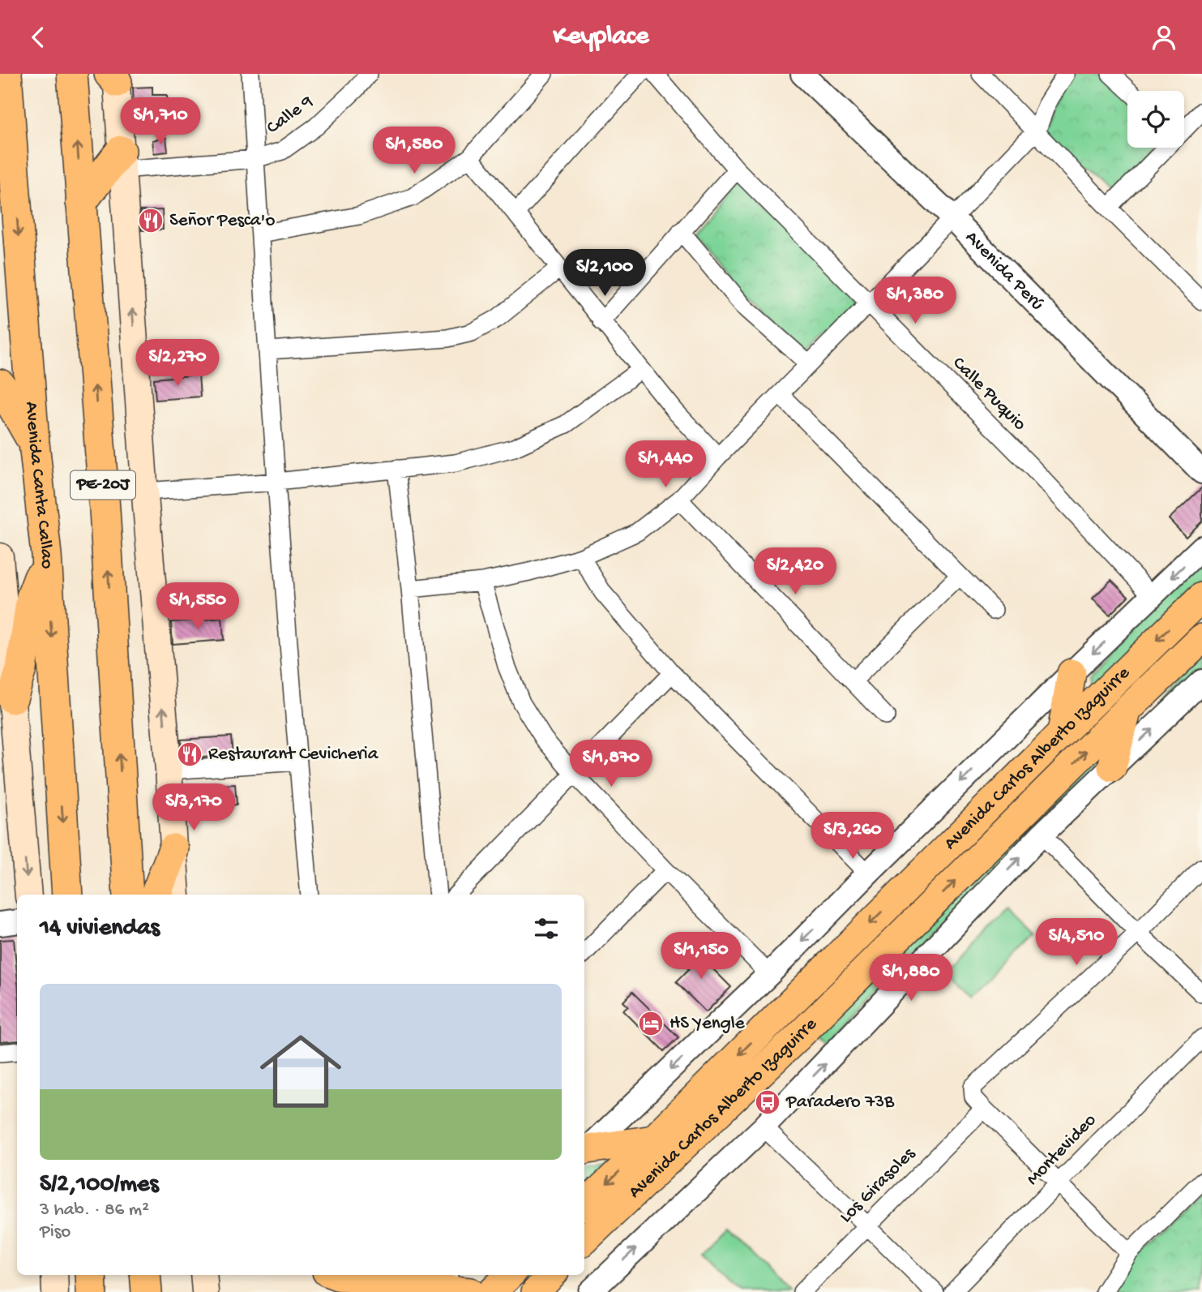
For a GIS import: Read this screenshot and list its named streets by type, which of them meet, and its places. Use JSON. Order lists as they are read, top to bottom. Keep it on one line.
{"streets":{"highway":["Avenida Canta Callao","PE-20J"],"main road":["Avenida Carlos Alberto Izaguirre"],"street":["Calle 9","Avenida Perú","Calle Puquio","Montevideo","Los Girasoles"]},"crossings":[["Calle Puquio","Avenida Carlos Alberto Izaguirre"]],"places":{"restaurant":["Señor Pesca'o","Restaurant Cevicheria"],"hotel":["HS Yengle"],"bus stop":["Paradero 73B"]},"page":{"header":"Keyplace","price":["S/1,710","S/1,580","S/2,100","S/1,380","S/2,270","S/1,440","S/2,420","S/1,550","S/1,870","S/3,170","S/3,260","S/4,510","S/1,150","S/1,880"],"heading":"14 viviendas","list":[{"name":"S/2,100/mes","note":"3 hab. · 86 m² · Piso"}]}}
